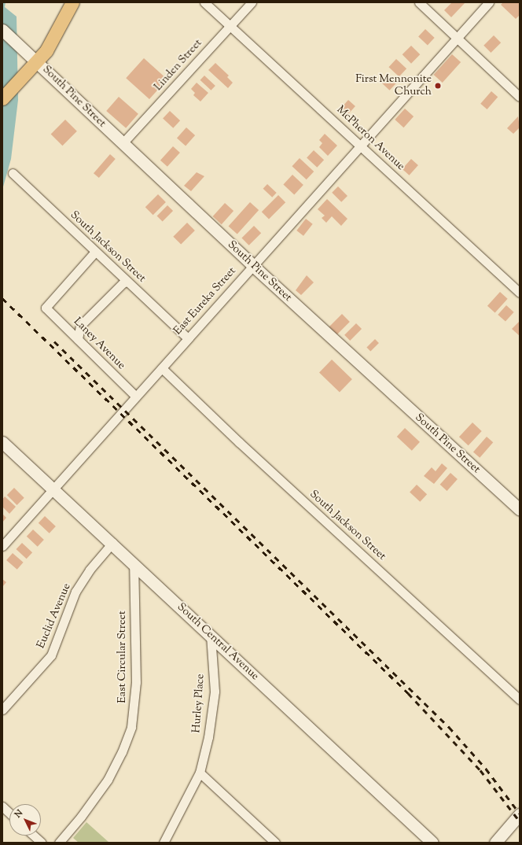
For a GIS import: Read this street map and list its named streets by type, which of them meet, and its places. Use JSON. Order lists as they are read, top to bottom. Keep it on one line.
{"streets":{"street":["Linden Street","South Pine Street","McPheron Avenue","South Jackson Street","East Eureka Street","Laney Avenue","Euclid Avenue","South Central Avenue","East Circular Street","Hurley Place"]},"crossings":[["Linden Street","South Pine Street"],["Linden Street","McPheron Avenue"],["South Pine Street","East Eureka Street"],["McPheron Avenue","East Eureka Street"],["South Jackson Street","East Eureka Street"],["South Jackson Street","Laney Avenue"],["East Eureka Street","Laney Avenue"],["East Eureka Street","South Central Avenue"],["Euclid Avenue","South Central Avenue"],["South Central Avenue","East Circular Street"],["South Central Avenue","Hurley Place"]],"places":["First Mennonite Church"],"north":"top left"}
